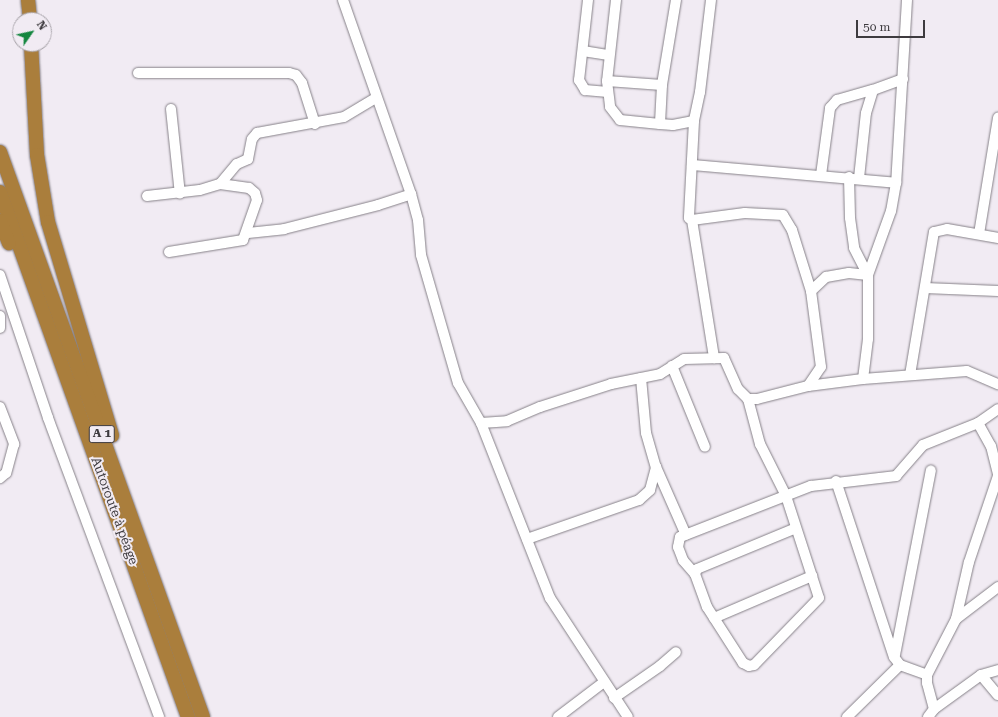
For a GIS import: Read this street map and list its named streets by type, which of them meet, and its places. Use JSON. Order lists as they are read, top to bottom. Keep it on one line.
{"streets":{"highway":["A 1","Autoroute à péage"]},"scale_bar":"50 m","north":"top right"}
